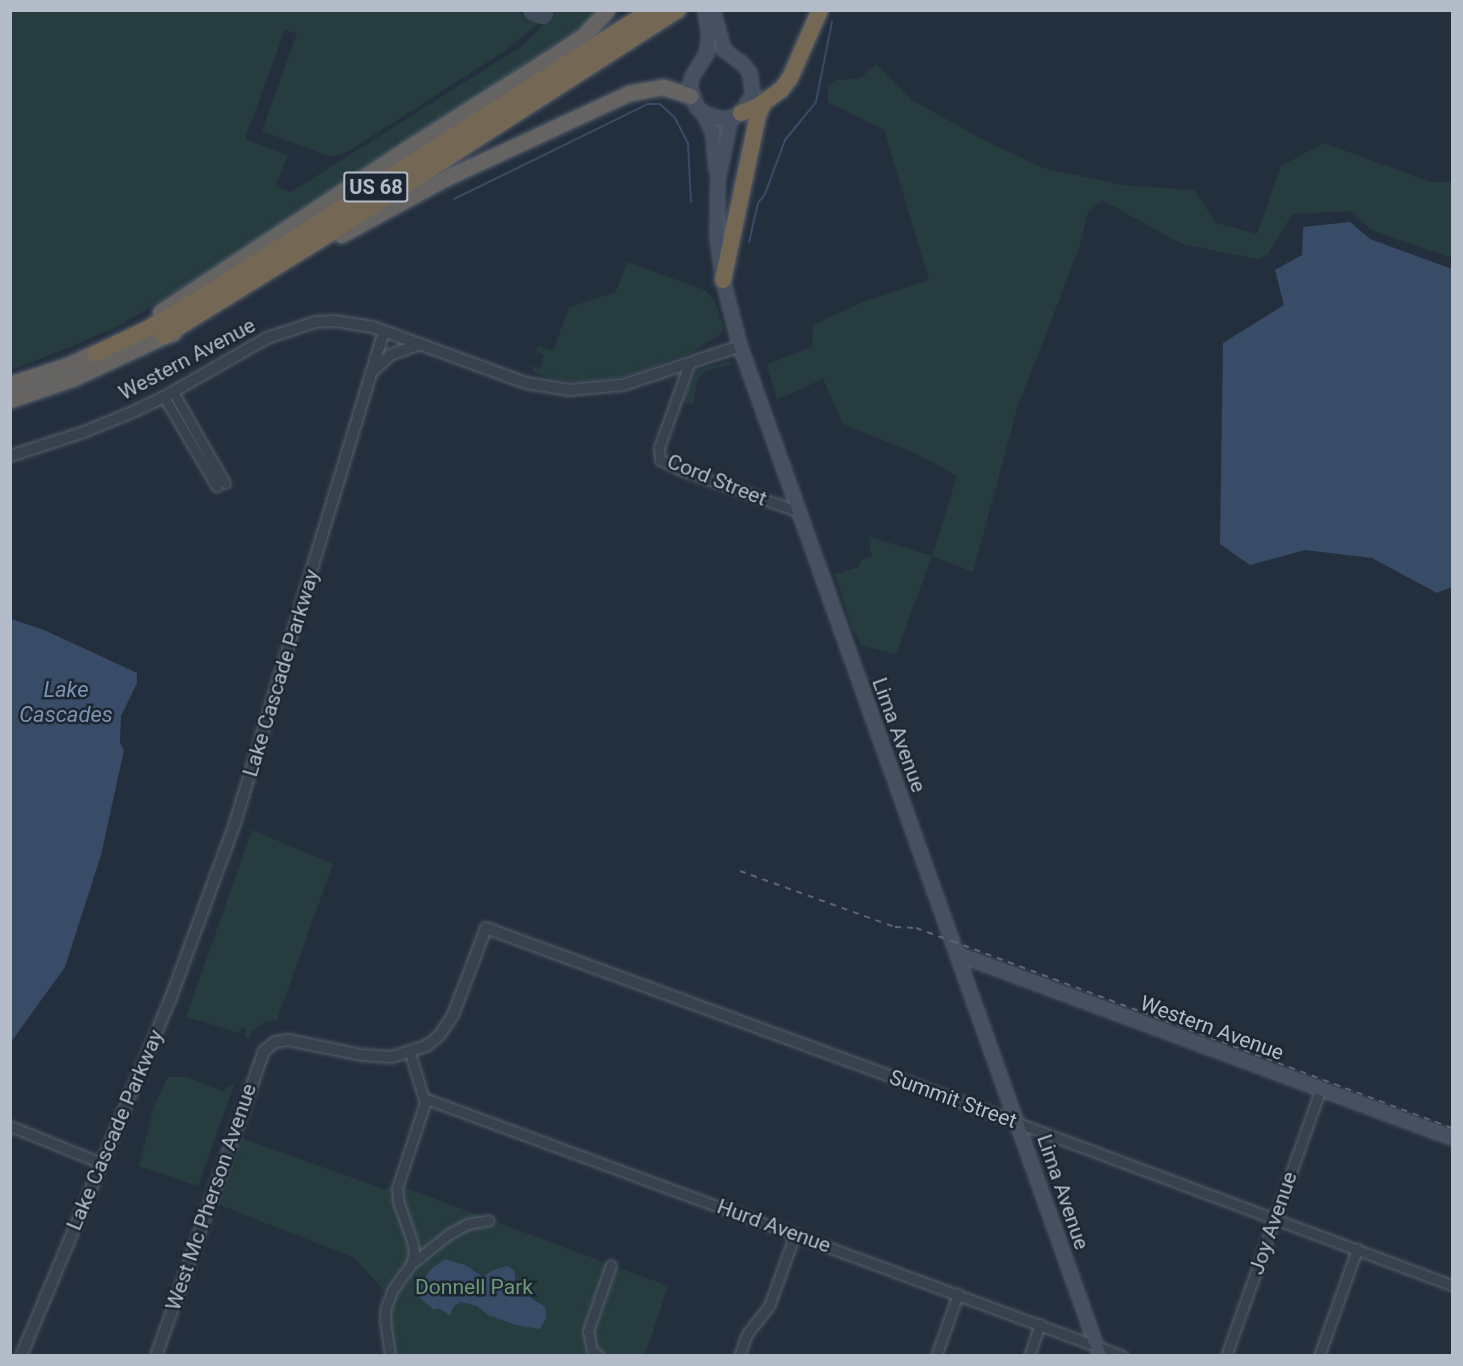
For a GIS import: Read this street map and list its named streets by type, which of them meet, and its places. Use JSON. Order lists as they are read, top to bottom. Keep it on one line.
{"streets":{"highway":["US 68"],"main road":["Western Avenue","Lima Avenue"],"street":["Cord Street","Lake Cascade Parkway","Summit Street","West Mc Pherson Avenue","Joy Avenue","Hurd Avenue"]},"crossings":[["Western Avenue","Lake Cascade Parkway"],["Western Avenue","Lima Avenue"],["Western Avenue","Joy Avenue"],["Cord Street","Lima Avenue"],["Lima Avenue","Summit Street"],["Lima Avenue","Hurd Avenue"],["Summit Street","West Mc Pherson Avenue"],["Summit Street","Joy Avenue"]],"water":["Lake Cascades"],"parks":["Donnell Park"]}
